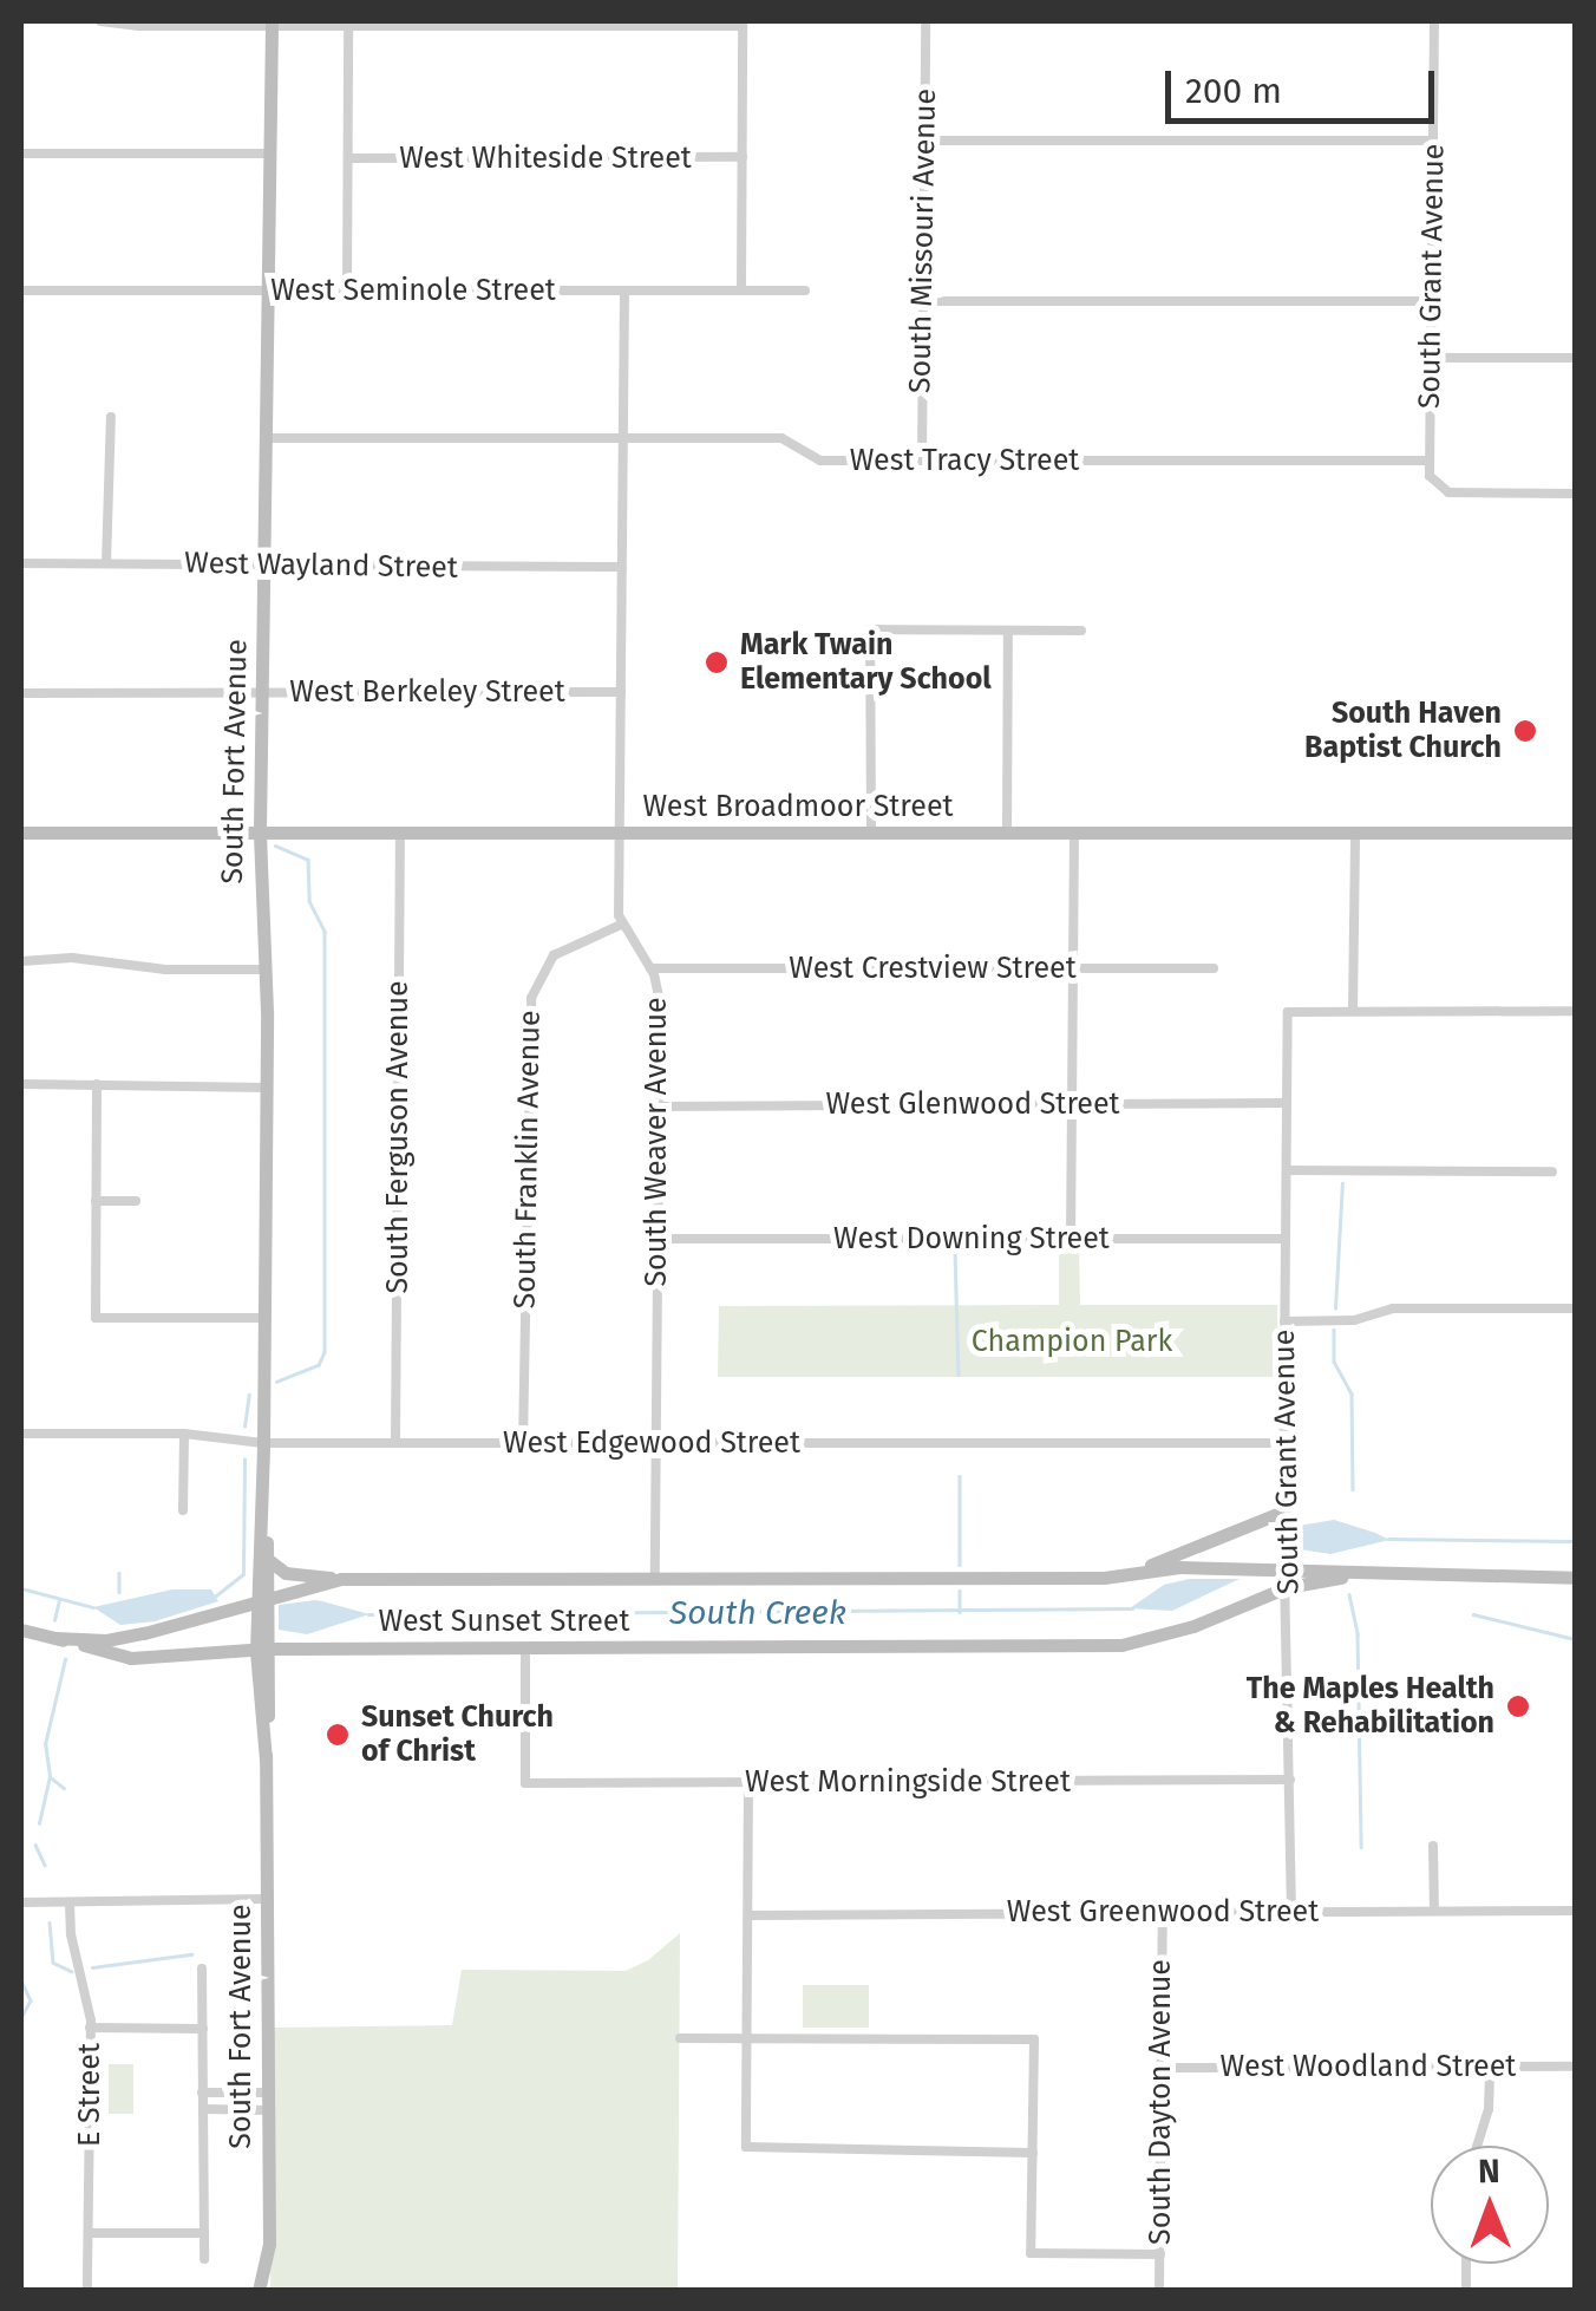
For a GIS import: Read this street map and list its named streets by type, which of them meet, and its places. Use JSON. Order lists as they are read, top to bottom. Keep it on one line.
{"streets":{"street":["West Whiteside Street","South Missouri Avenue","South Grant Avenue","West Seminole Street","West Tracy Street","West Wayland Street","West Berkeley Street","South Fort Avenue","West Broadmoor Street","West Crestview Street","West Glenwood Street","South Ferguson Avenue","South Weaver Avenue","South Franklin Avenue","West Downing Street","West Edgewood Street","West Sunset Street","West Morningside Street","West Greenwood Street","West Woodland Street","E Street","South Dayton Avenue"]},"crossings":[["South Missouri Avenue","West Tracy Street"],["South Grant Avenue","West Tracy Street"],["South Grant Avenue","West Glenwood Street"],["South Grant Avenue","West Downing Street"],["South Grant Avenue","West Edgewood Street"],["South Grant Avenue","West Sunset Street"],["South Grant Avenue","West Morningside Street"],["South Grant Avenue","West Greenwood Street"],["West Seminole Street","South Fort Avenue"],["West Tracy Street","South Fort Avenue"],["West Wayland Street","South Fort Avenue"],["West Berkeley Street","South Fort Avenue"],["South Fort Avenue","West Broadmoor Street"],["South Fort Avenue","West Edgewood Street"],["South Fort Avenue","West Sunset Street"],["West Broadmoor Street","South Ferguson Avenue"],["West Crestview Street","South Weaver Avenue"],["West Glenwood Street","South Weaver Avenue"],["South Ferguson Avenue","West Edgewood Street"],["South Weaver Avenue","South Franklin Avenue"],["South Weaver Avenue","West Downing Street"],["South Weaver Avenue","West Edgewood Street"],["South Weaver Avenue","West Sunset Street"],["South Franklin Avenue","West Edgewood Street"],["West Sunset Street","West Morningside Street"],["West Greenwood Street","South Dayton Avenue"],["West Woodland Street","South Dayton Avenue"]],"water":["South Creek"],"parks":["Champion Park"],"places":["Mark Twain Elementary School","South Haven Baptist Church","The Maples Health & Rehabilitation","Sunset Church of Christ"],"scale_bar":"200 m","north":"top"}
